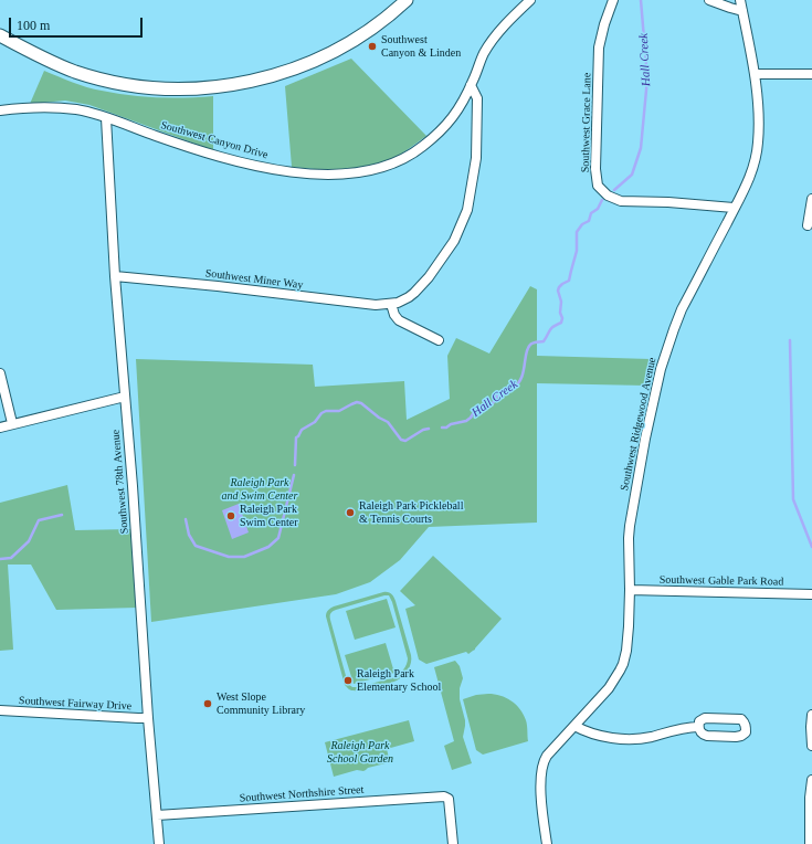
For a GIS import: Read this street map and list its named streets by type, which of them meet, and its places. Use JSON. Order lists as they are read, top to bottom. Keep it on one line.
{"streets":{"street":["Southwest Grace Lane","Southwest Canyon Drive","Southwest Miner Way","Southwest Ridgewood Avenue","Southwest 78th Avenue","Southwest Gable Park Road","Southwest Fairway Drive","Southwest Northshire Street"]},"crossings":[["Southwest Grace Lane","Southwest Ridgewood Avenue"],["Southwest Canyon Drive","Southwest Miner Way"],["Southwest Canyon Drive","Southwest 78th Avenue"],["Southwest Miner Way","Southwest 78th Avenue"],["Southwest Ridgewood Avenue","Southwest Gable Park Road"],["Southwest 78th Avenue","Southwest Fairway Drive"],["Southwest 78th Avenue","Southwest Northshire Street"]],"water":["Hall Creek"],"parks":["Raleigh Park and Swim Center","Raleigh Park School Garden"],"places":["Southwest Canyon & Linden","Raleigh Park Pickleball & Tennis Courts","Raleigh Park Swim Center","Raleigh Park Elementary School","West Slope Community Library"],"scale_bar":"100 m"}
